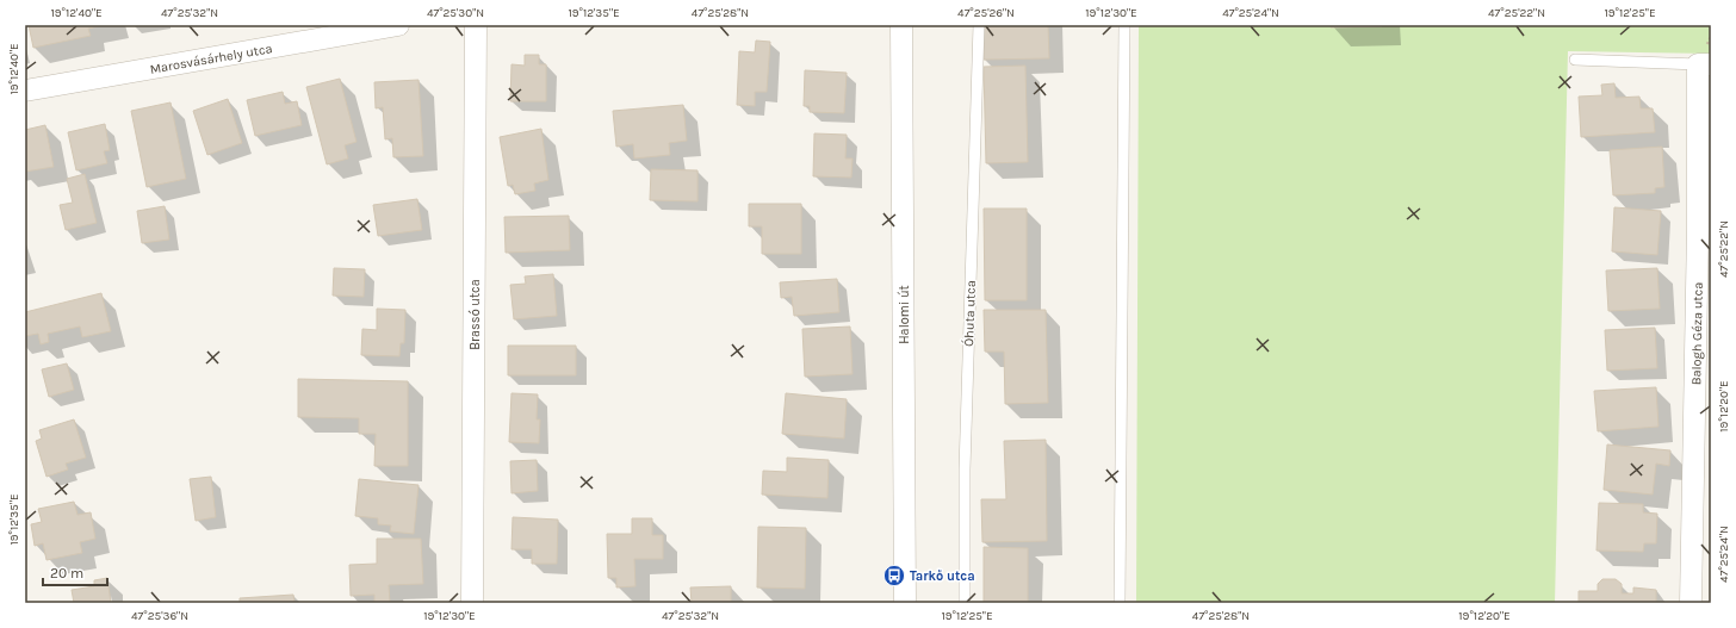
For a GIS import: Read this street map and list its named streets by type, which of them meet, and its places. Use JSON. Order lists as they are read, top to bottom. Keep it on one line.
{"streets":{"street":["Marosvásárhely utca","Brassó utca","Halomi út","Balogh Géza utca"],"lane":["Óhuta utca"]},"places":{"bus stop":["Tarkő utca"]},"scale_bar":"20 m","coordinates":["19°12'40\"E","47°25'32\"N","47°25'30\"N","19°12'35\"E","47°25'28\"N","47°25'26\"N","19°12'30\"E","47°25'24\"N","47°25'22\"N","19°12'25\"E","19°12'20\"E","47°25'36\"N"]}
